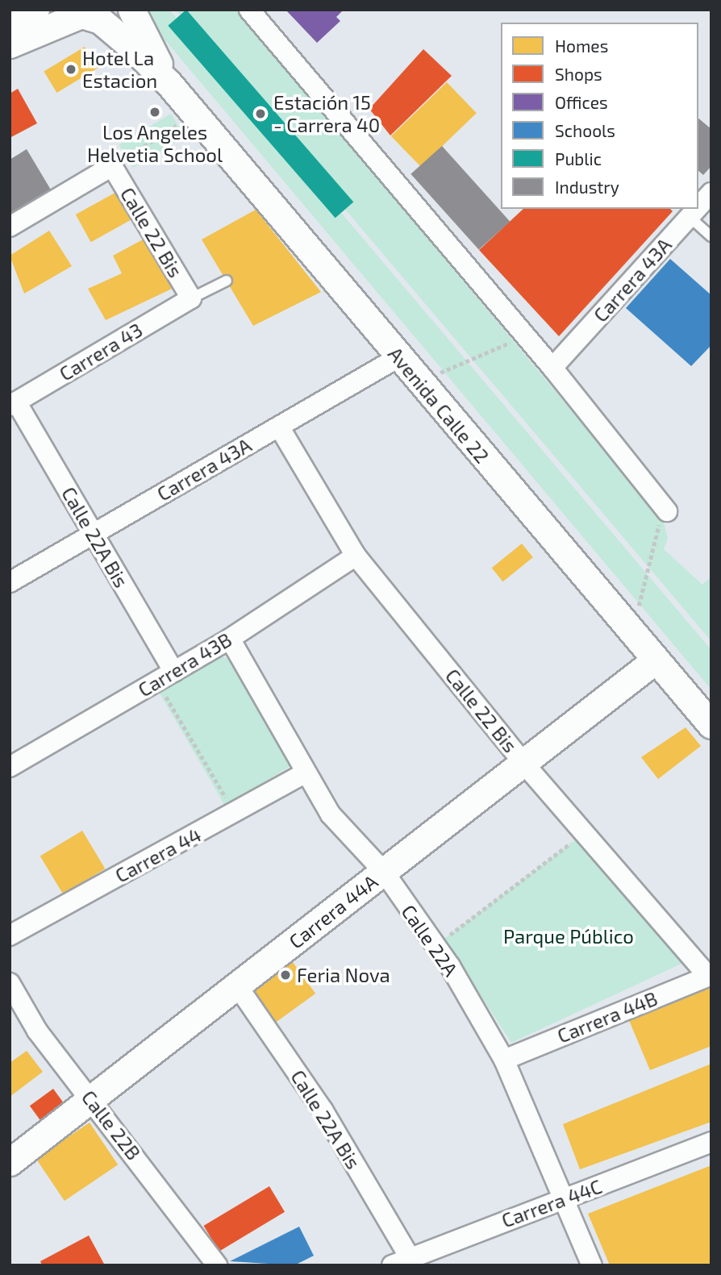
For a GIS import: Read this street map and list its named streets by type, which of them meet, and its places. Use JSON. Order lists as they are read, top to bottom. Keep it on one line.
{"streets":{"street":["Calle 22 Bis","Carrera 43A","Carrera 43","Avenida Calle 22","Calle 22A Bis","Carrera 43B","Carrera 44","Carrera 44A","Calle 22A","Carrera 44B","Calle 22B","Carrera 44C"]},"crossings":[["Calle 22 Bis","Carrera 43A"],["Calle 22 Bis","Carrera 43"],["Calle 22 Bis","Carrera 43B"],["Calle 22 Bis","Carrera 44A"],["Calle 22 Bis","Carrera 44B"],["Carrera 43A","Avenida Calle 22"],["Carrera 43A","Calle 22A Bis"],["Carrera 43","Calle 22A Bis"],["Avenida Calle 22","Carrera 44A"],["Calle 22A Bis","Carrera 43B"],["Calle 22A Bis","Carrera 44A"],["Calle 22A Bis","Carrera 44C"],["Carrera 43B","Calle 22A"],["Carrera 44","Calle 22A"],["Carrera 44A","Calle 22A"],["Carrera 44A","Calle 22B"],["Calle 22A","Carrera 44B"],["Calle 22A","Carrera 44C"]],"parks":["Parque Público"],"places":["Hotel La Estacion","Los Angeles Helvetia School","Estación 15 - Carrera 40","Feria Nova"],"legend":["Homes","Shops","Offices","Schools","Public","Industry"]}
